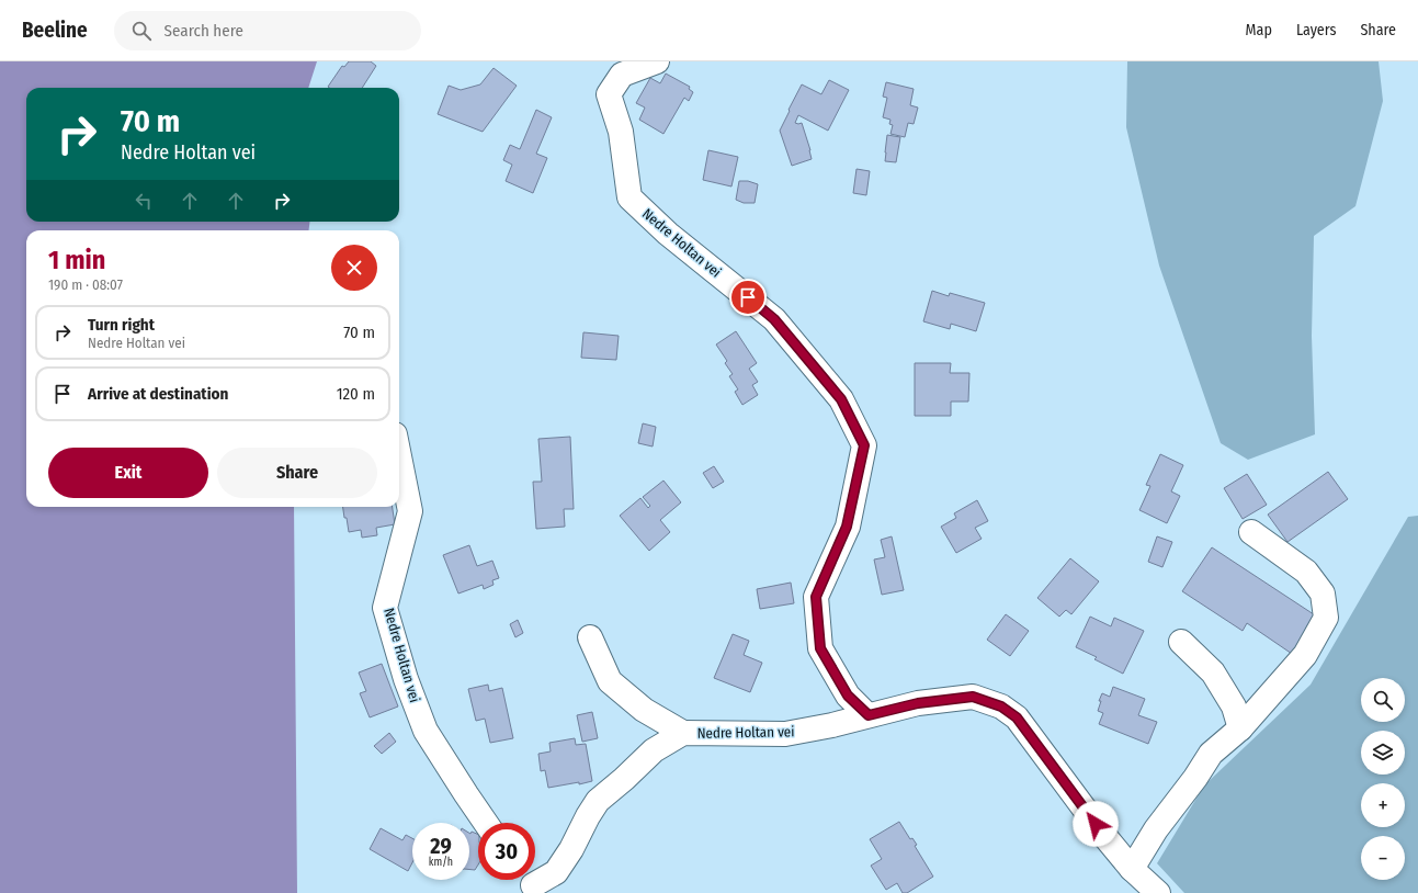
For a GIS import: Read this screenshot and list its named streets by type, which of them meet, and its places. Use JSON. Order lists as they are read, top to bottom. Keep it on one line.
{"streets":{"street":["Nedre Holtan vei"]},"page":{"header":"Beeline","search":"Search here","nav":["Map","Layers","Share"],"turn":["70 m","Nedre Holtan vei"],"heading":["1 min","190 m · 08:07"],"list":[{"name":"Turn right","note":"Nedre Holtan vei","value":"70 m"},{"name":"Arrive at destination","value":"120 m"}],"buttons":["Exit","Share"],"map_buttons":["+","−"],"speed":"29 km/h","limit":"30"}}
